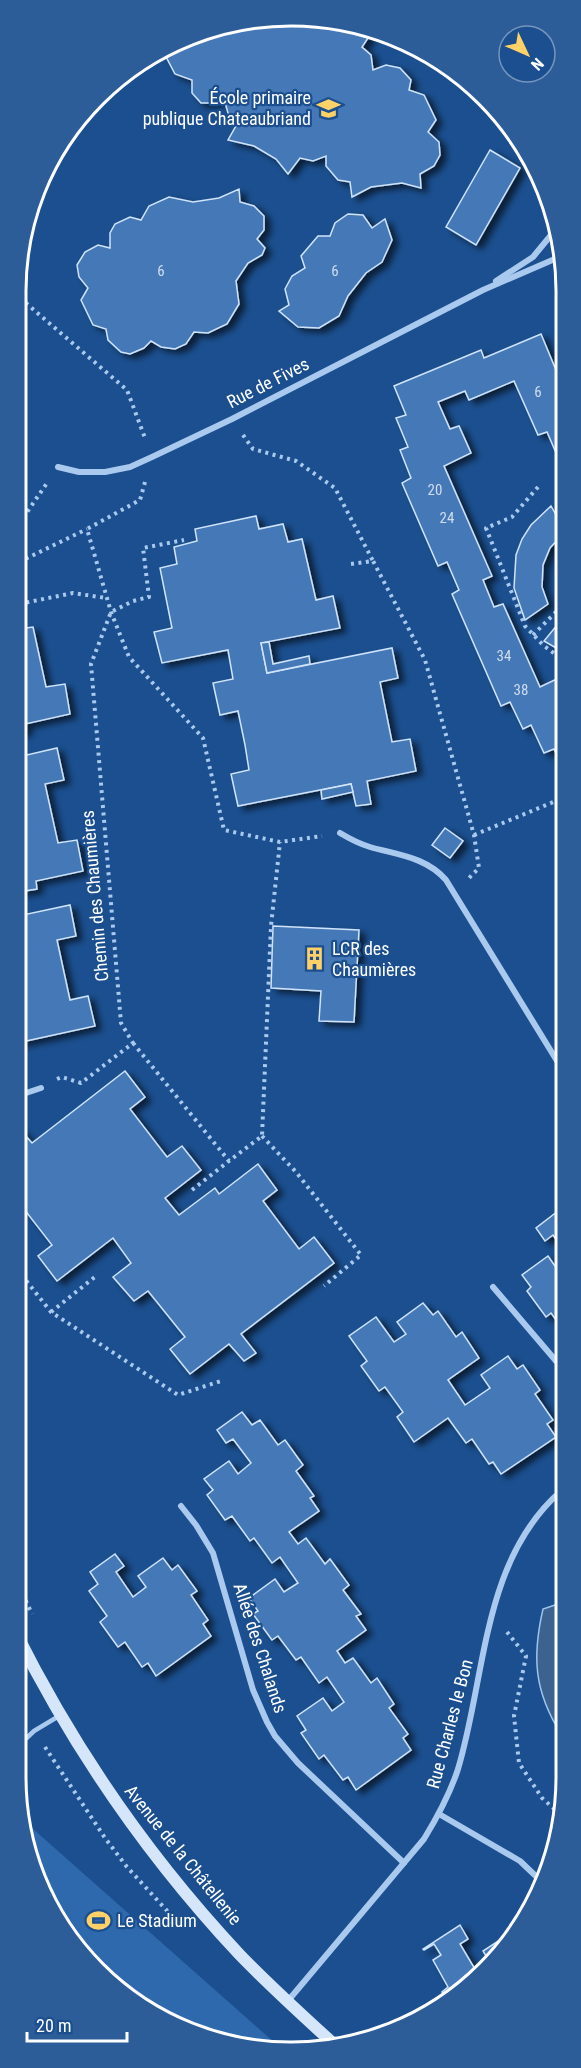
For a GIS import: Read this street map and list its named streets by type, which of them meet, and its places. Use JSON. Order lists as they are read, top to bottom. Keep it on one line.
{"streets":{"street":["Rue de Fives","Allée des Chalands","Rue Charles le Bon","Avenue de la Châtellenie"],"path":["Chemin des Chaumières"]},"crossings":[["Allée des Chalands","Rue Charles le Bon"],["Rue Charles le Bon","Avenue de la Châtellenie"]],"places":{"school or university":["École primaire publique Chateaubriand"],"building":["LCR des Chaumières"],"sports":["Le Stadium"]},"house_numbers":["6","6","6","20","24","34","38"],"scale_bar":"20 m","north":"bottom right"}
